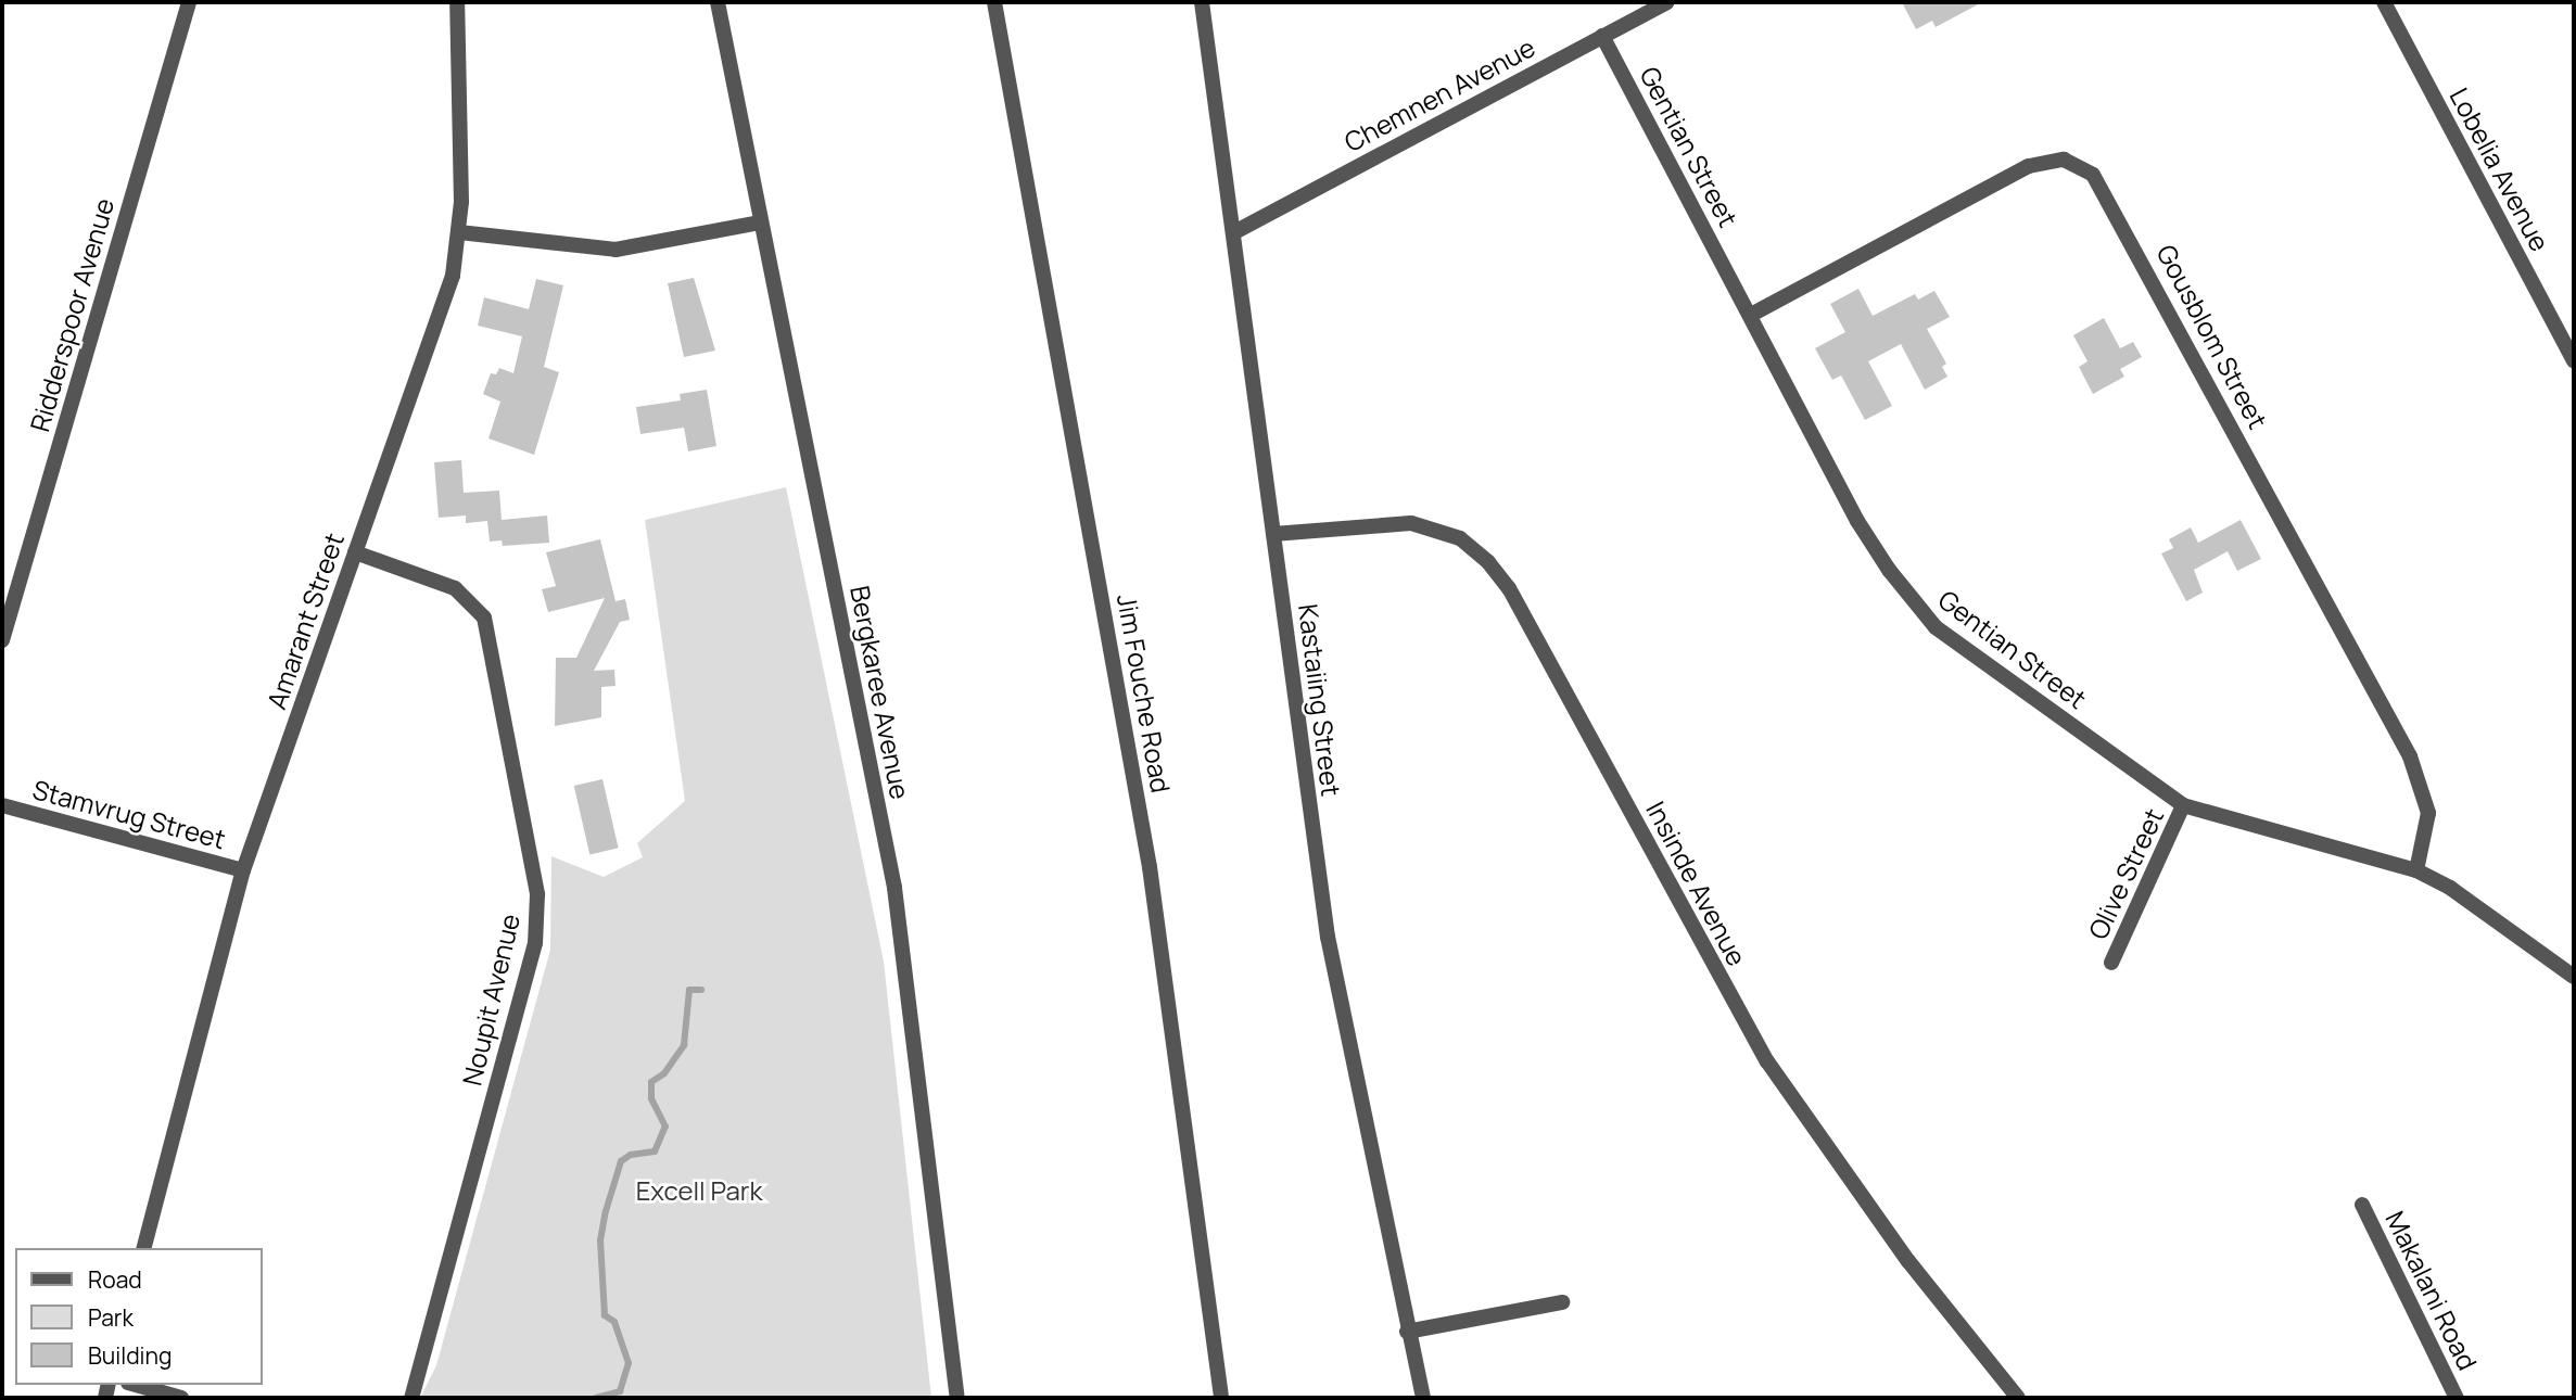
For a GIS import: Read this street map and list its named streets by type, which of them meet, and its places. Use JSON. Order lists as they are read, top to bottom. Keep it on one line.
{"streets":{"street":["Chemnen Avenue","Gentian Street","Lobelia Avenue","Ridderspoor Avenue","Gousblom Street","Amarant Street","Bergkaree Avenue","Jim Fouche Road","Kastaiing Street","Stamvrug Street","Olive Street","Insinde Avenue","Noupit Avenue","Makalani Road"]},"crossings":[["Chemnen Avenue","Gentian Street"],["Chemnen Avenue","Kastaiing Street"],["Gentian Street","Gousblom Street"],["Gentian Street","Olive Street"],["Amarant Street","Stamvrug Street"],["Amarant Street","Noupit Avenue"],["Kastaiing Street","Insinde Avenue"]],"parks":["Excell Park"],"legend":["Road","Park","Building"]}
